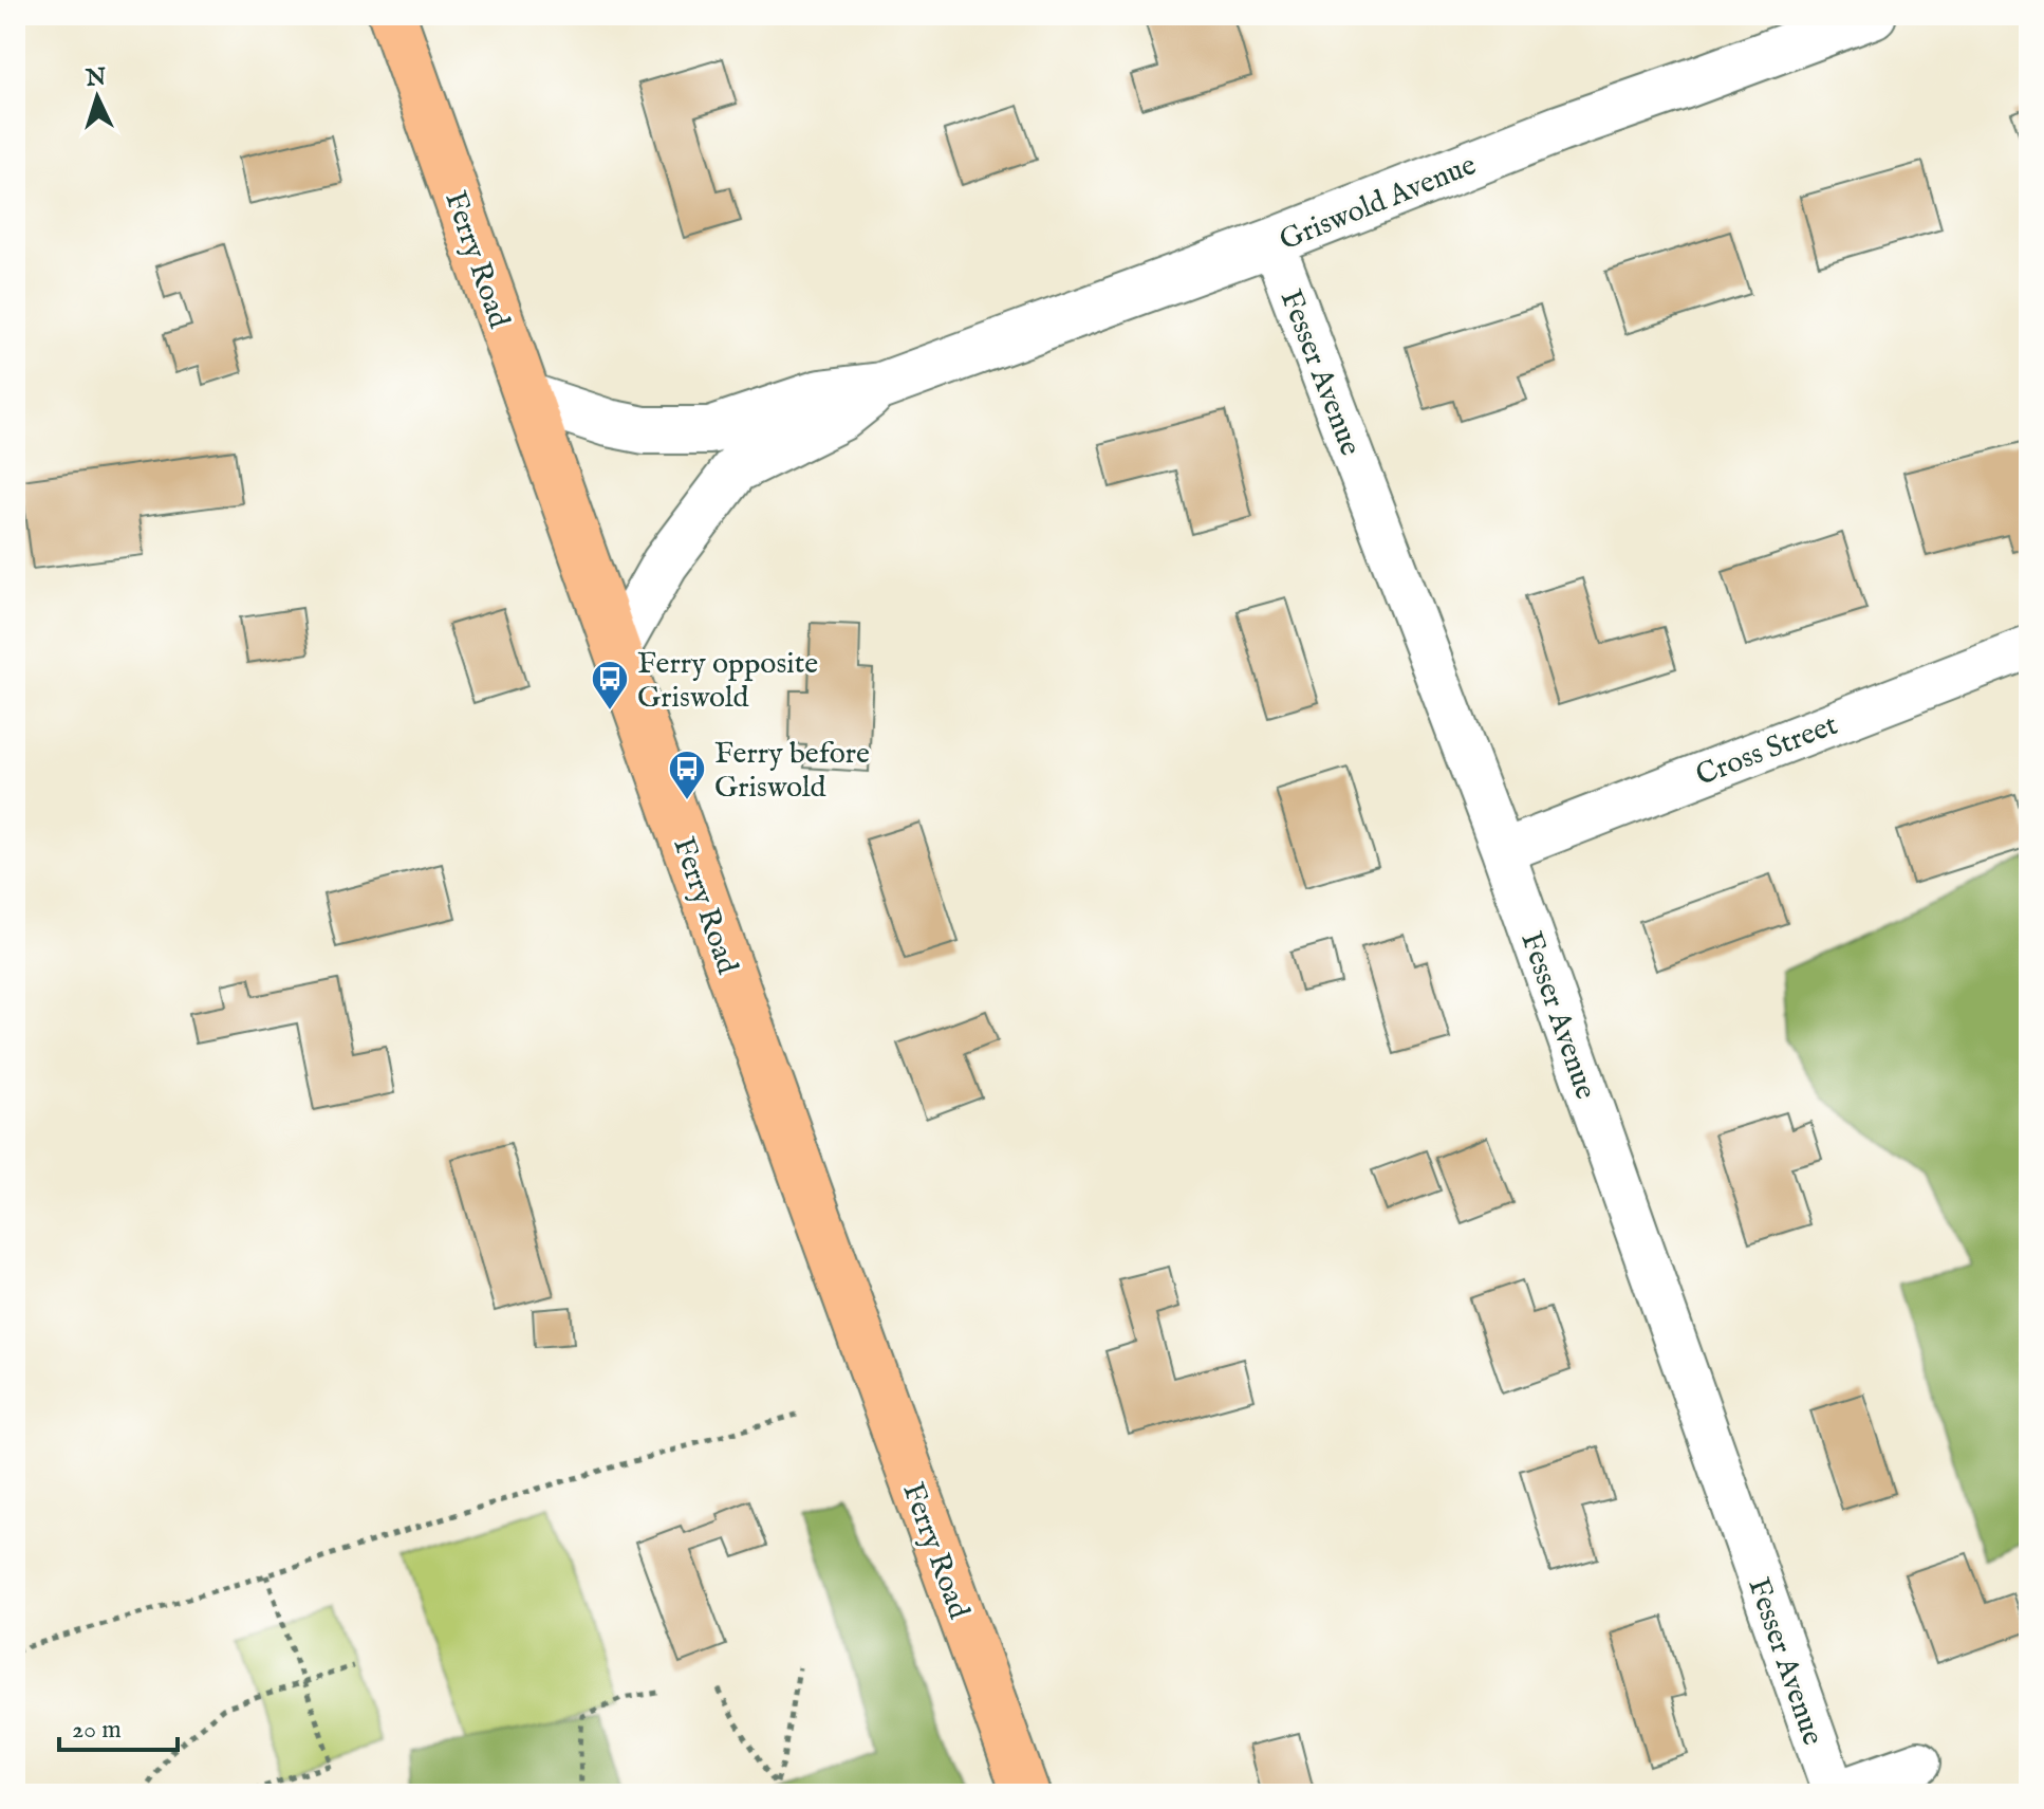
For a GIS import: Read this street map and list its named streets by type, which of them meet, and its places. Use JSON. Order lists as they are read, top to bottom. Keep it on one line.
{"streets":{"main road":["Ferry Road"],"street":["Griswold Avenue","Fesser Avenue","Cross Street"]},"crossings":[["Griswold Avenue","Fesser Avenue"],["Fesser Avenue","Cross Street"]],"places":{"bus stop":["Ferry opposite Griswold","Ferry before Griswold"]},"scale_bar":"20 m","north":"top"}
